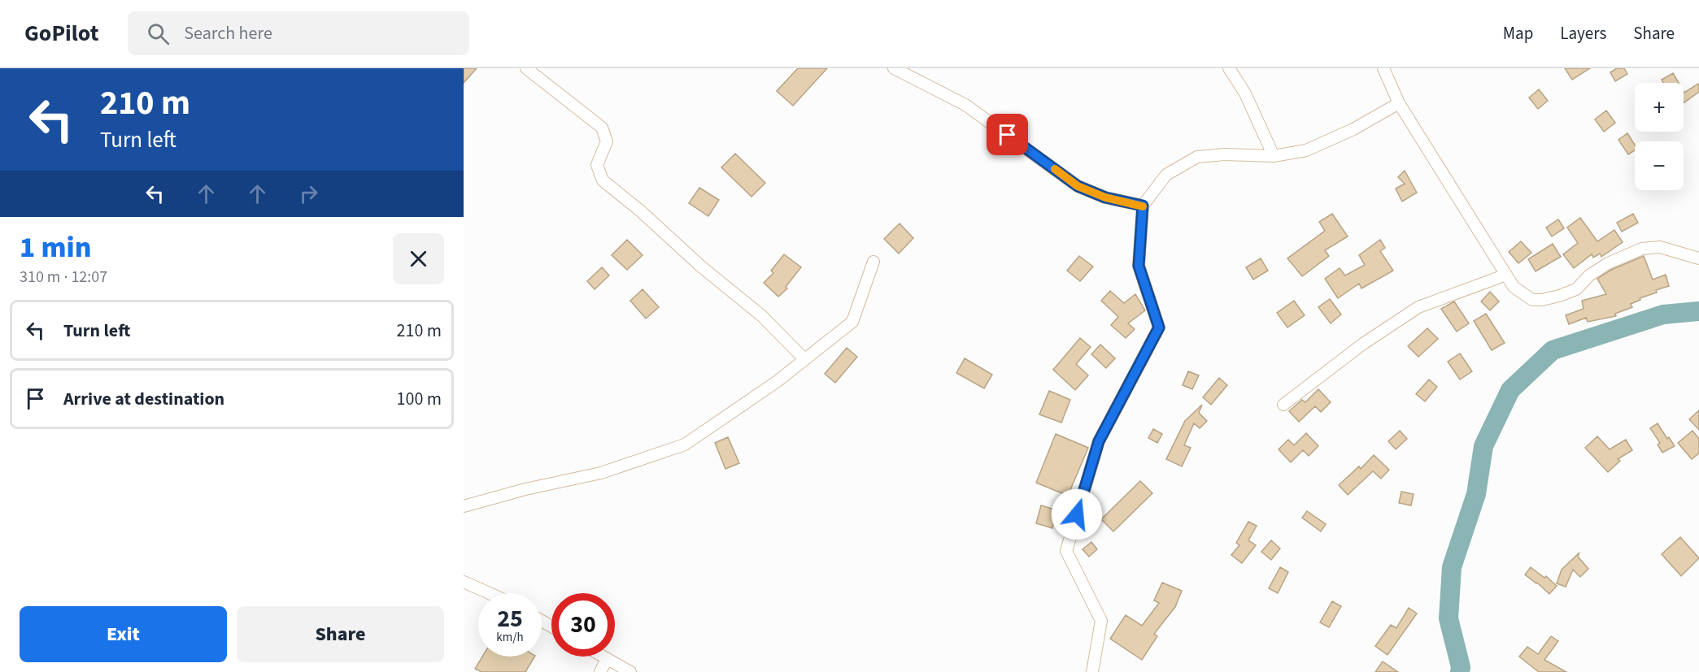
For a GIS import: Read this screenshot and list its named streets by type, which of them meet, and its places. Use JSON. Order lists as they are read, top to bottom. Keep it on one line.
{"page":{"header":"GoPilot","search":"Search here","nav":["Map","Layers","Share"],"turn":["210 m","Turn left"],"map_buttons":["+","−"],"heading":["1 min","310 m · 12:07"],"list":[{"name":"Turn left","value":"210 m"},{"name":"Arrive at destination","value":"100 m"}],"speed":"25 km/h","limit":"30","buttons":["Exit","Share"]}}
